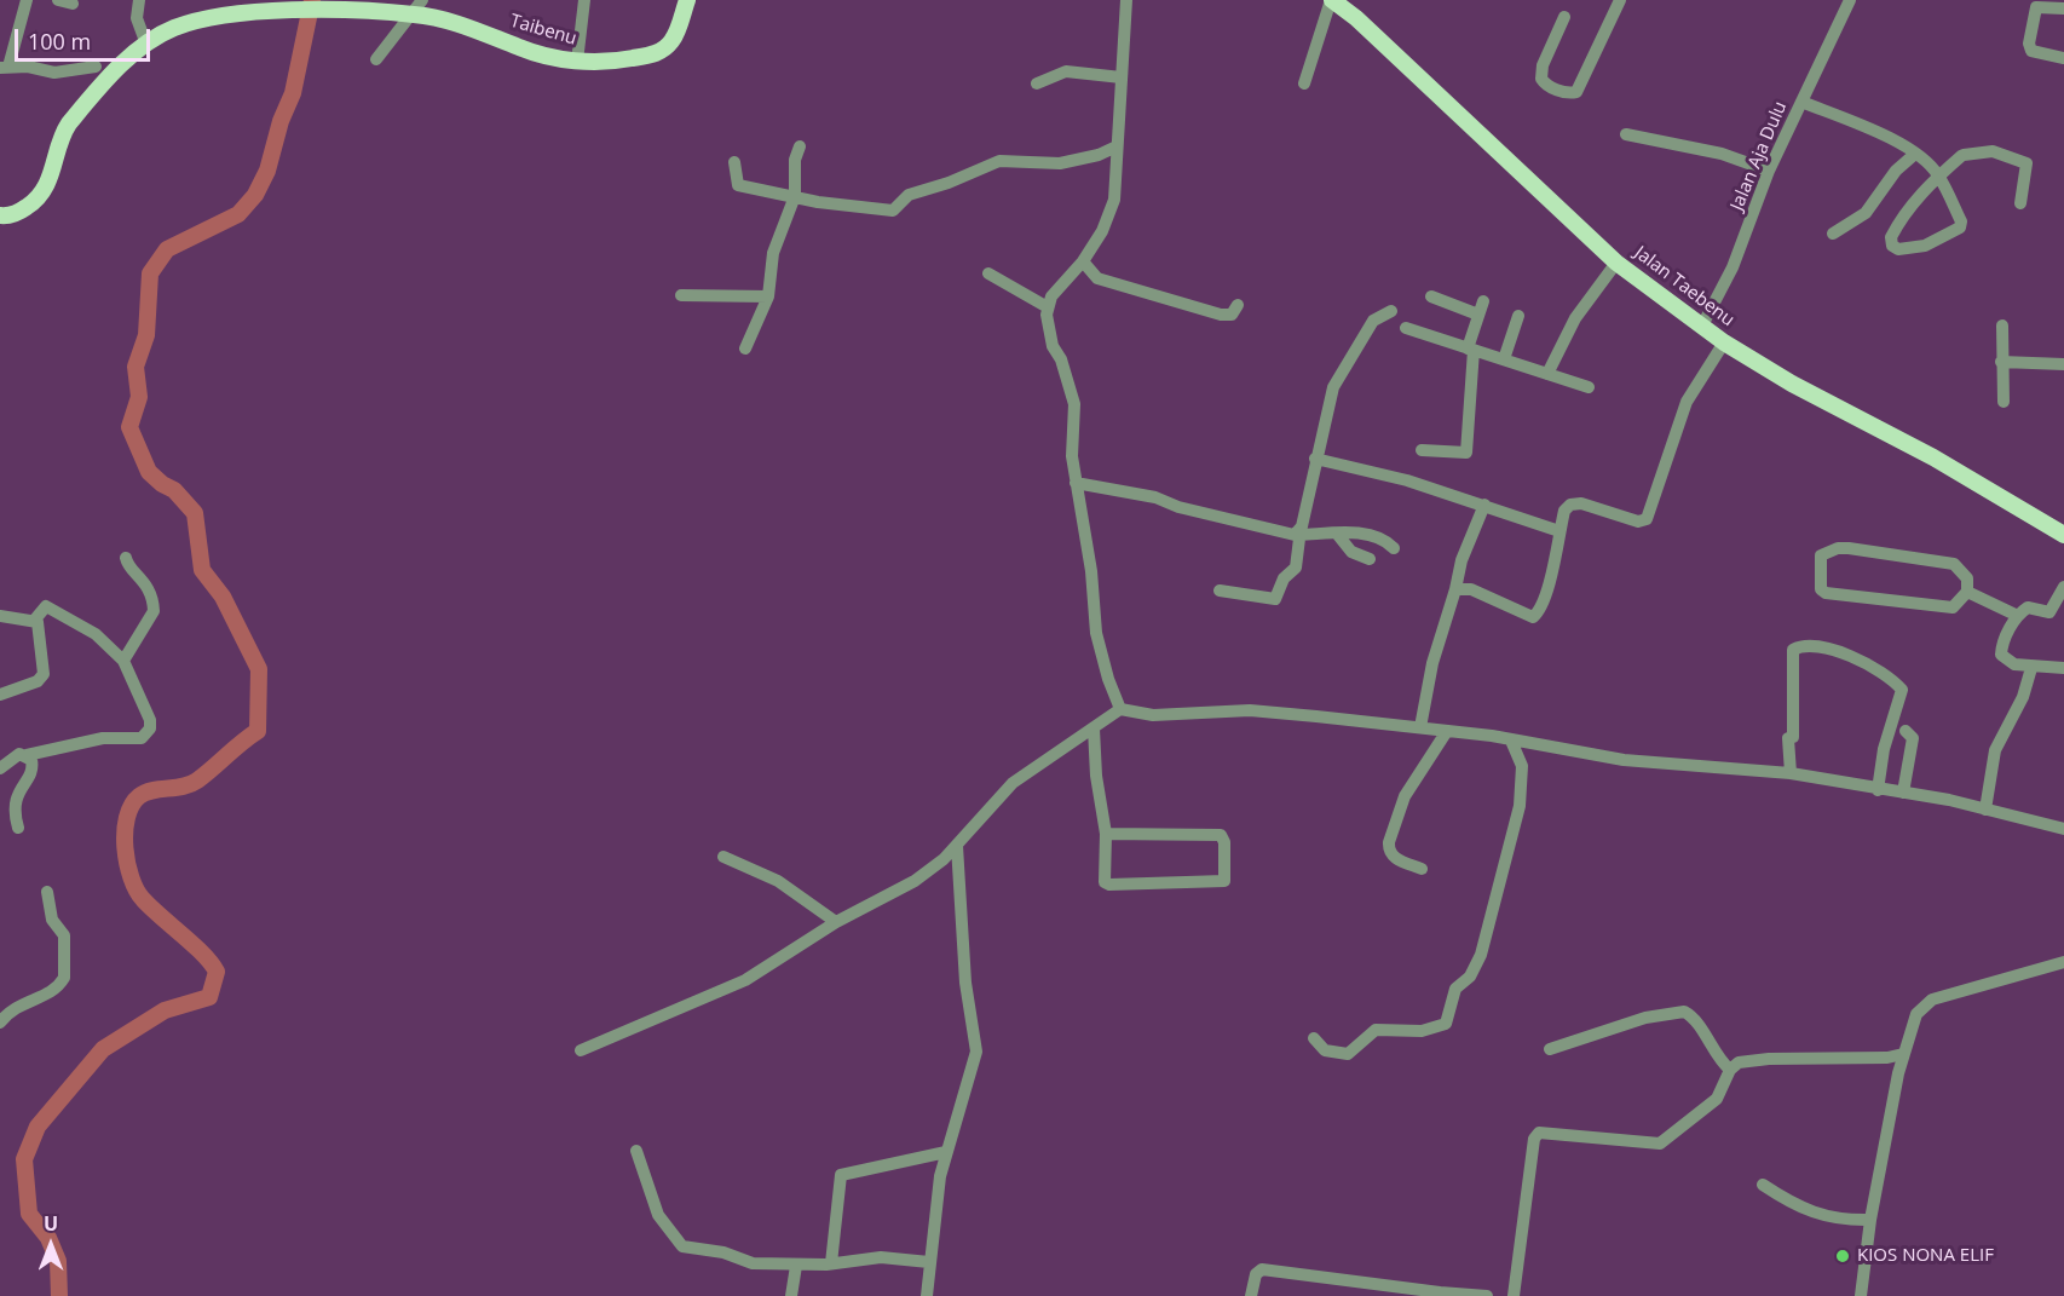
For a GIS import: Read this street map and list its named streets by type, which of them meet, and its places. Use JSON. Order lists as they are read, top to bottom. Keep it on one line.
{"streets":{"main road":["Taibenu","Jalan Taebenu"],"street":["Jalan Aja Dulu"]},"crossings":[["Jalan Aja Dulu","Jalan Taebenu"]],"places":["KIOS NONA ELIF"],"scale_bar":"100 m","north":"top"}
